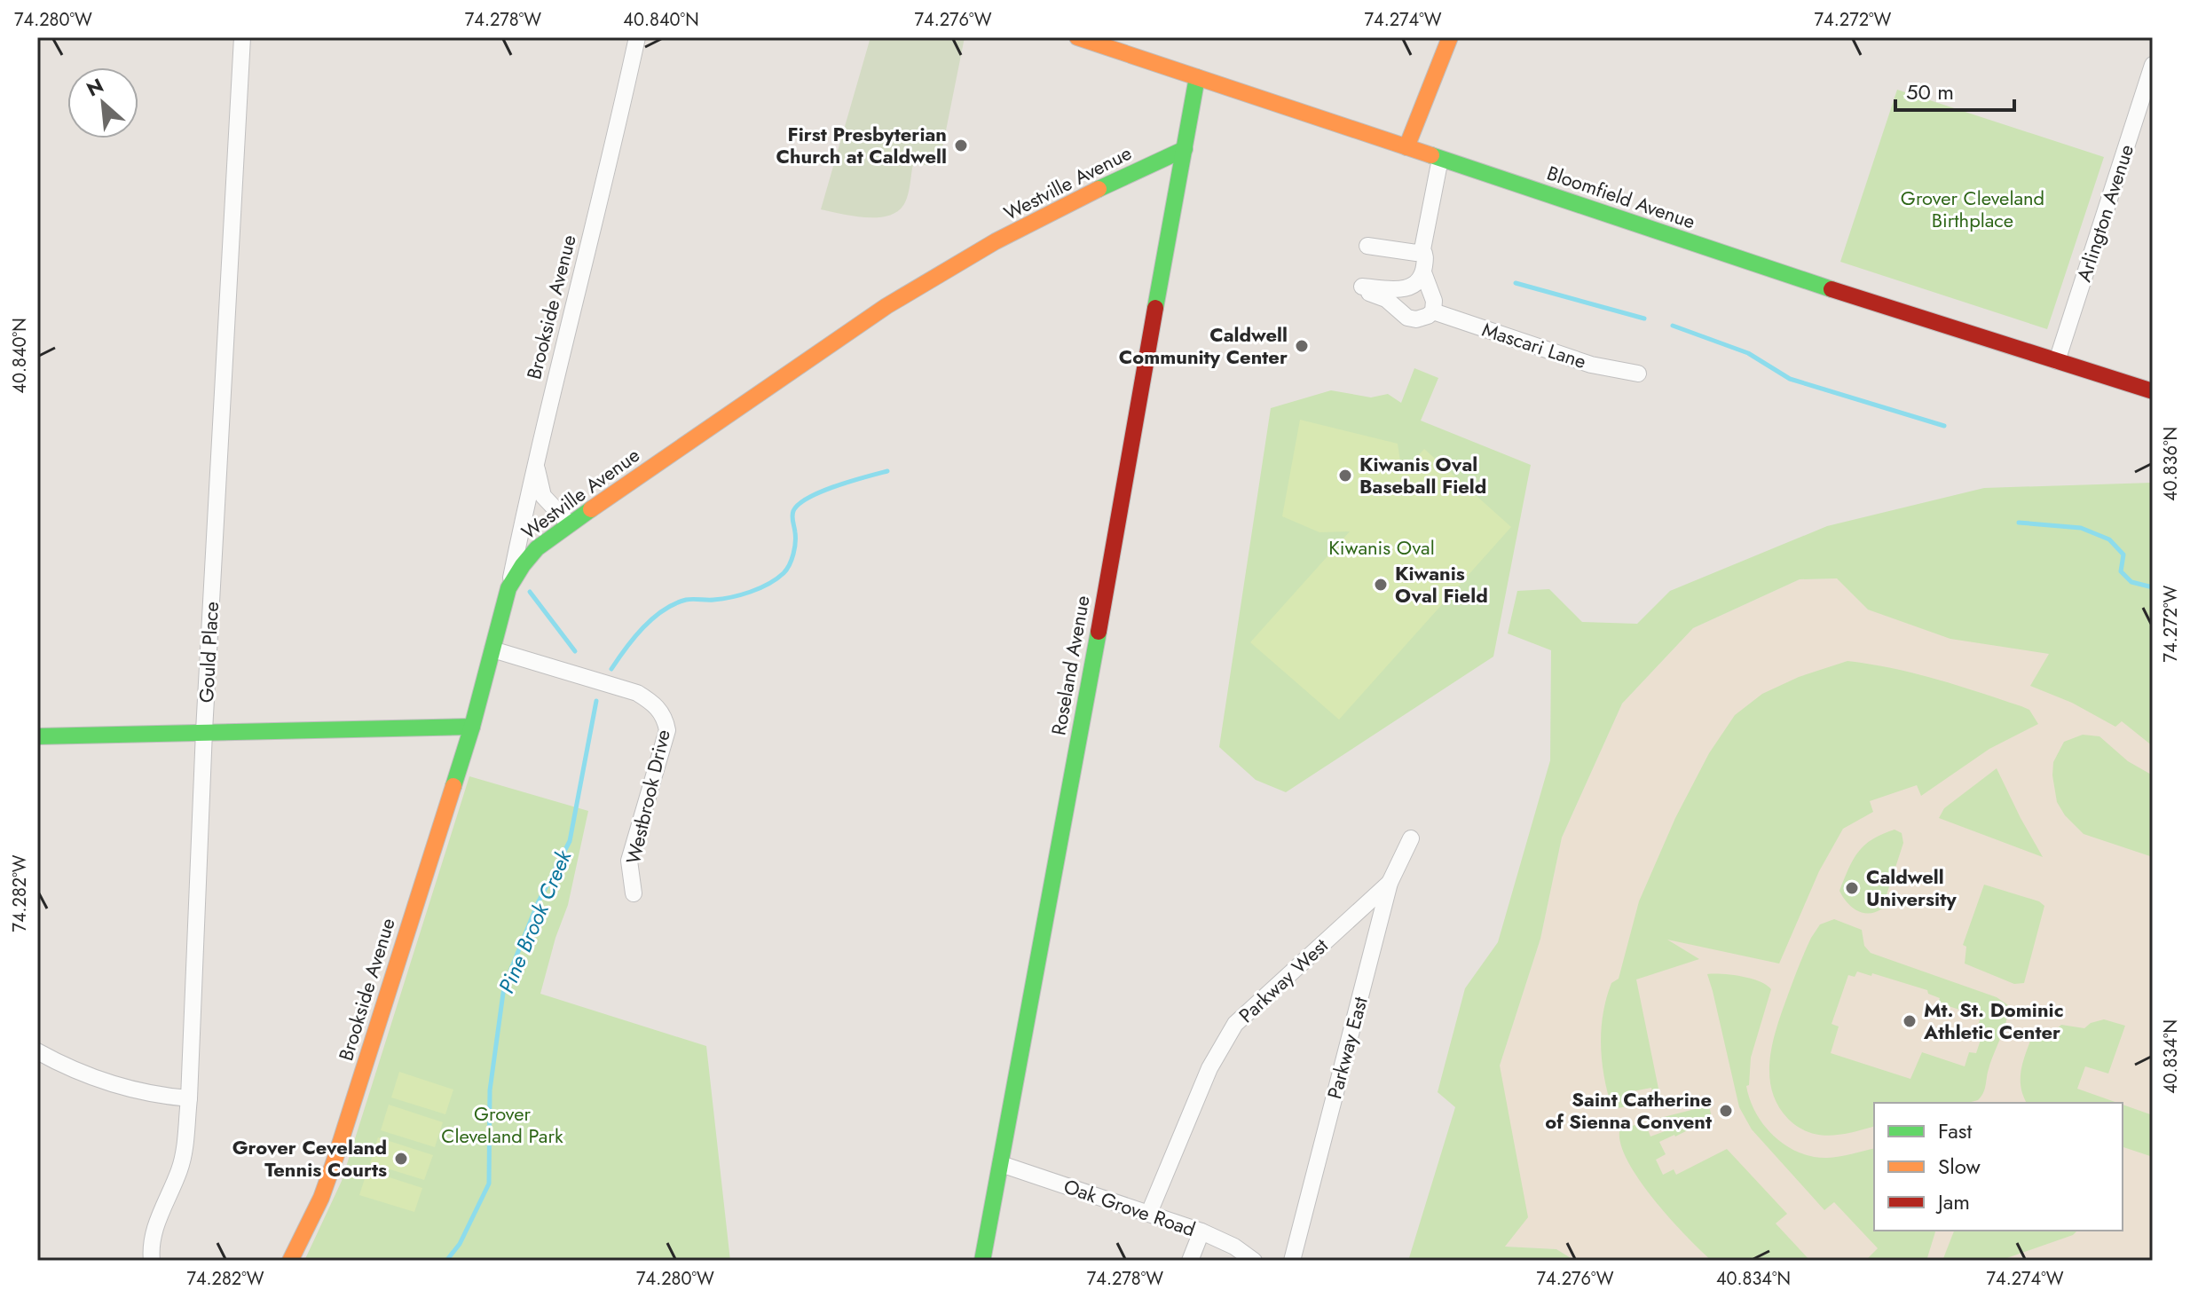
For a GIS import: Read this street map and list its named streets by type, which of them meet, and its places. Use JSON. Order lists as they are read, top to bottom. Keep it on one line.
{"streets":{"main road":["Westville Avenue","Bloomfield Avenue","Brookside Avenue","Roseland Avenue"],"street":["Arlington Avenue","Mascari Lane","Gould Place","Westbrook Drive","Parkway West","Parkway East","Oak Grove Road"]},"crossings":[["Westville Avenue","Brookside Avenue"],["Westville Avenue","Roseland Avenue"],["Westville Avenue","Westbrook Drive"],["Bloomfield Avenue","Arlington Avenue"],["Bloomfield Avenue","Roseland Avenue"],["Roseland Avenue","Oak Grove Road"],["Parkway West","Parkway East"],["Parkway West","Oak Grove Road"]],"water":["Pine Brook Creek"],"parks":["Grover Cleveland Birthplace","Kiwanis Oval","Grover Cleveland Park"],"places":["First Presbyterian Church at Caldwell","Caldwell Community Center","Kiwanis Oval Baseball Field","Kiwanis Oval Field","Caldwell University","Mt. St. Dominic Athletic Center","Saint Catherine of Sienna Convent","Grover Ceveland Tennis Courts"],"legend":["Fast","Slow","Jam"],"scale_bar":"50 m","north":"top left","coordinates":["74.280°W","74.278°W","40.840°N","74.276°W","74.274°W","74.272°W","40.836°N","74.282°W","40.834°N"]}
